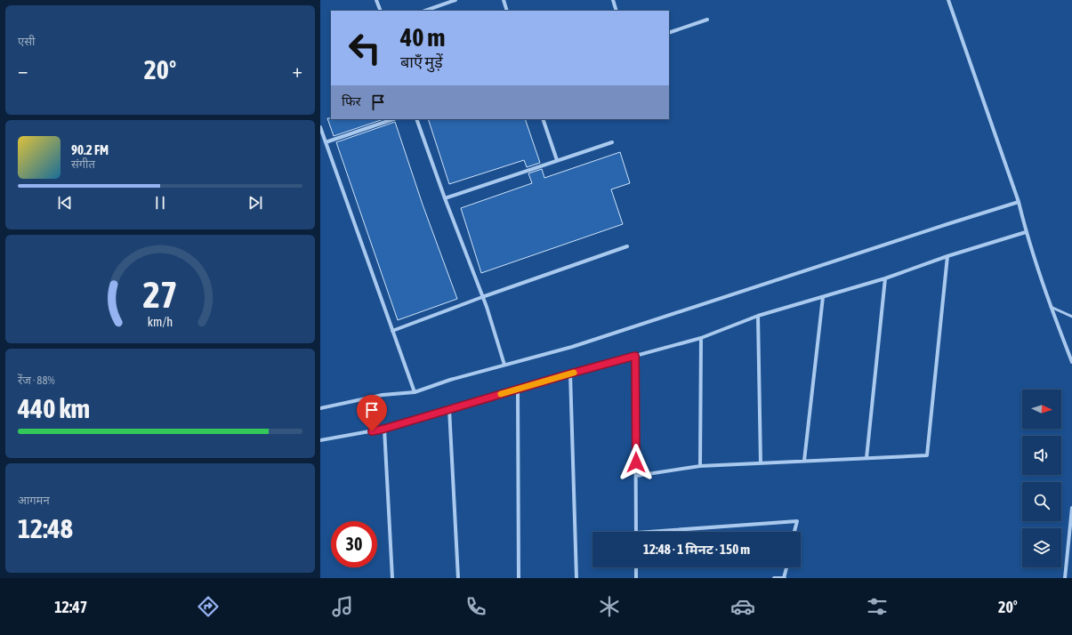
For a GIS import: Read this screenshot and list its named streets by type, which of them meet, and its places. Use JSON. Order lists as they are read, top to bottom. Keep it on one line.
{"north":"right","page":{"tile":["एसी",["रेंज · 88%","440 km"],["आगमन","12:48"]],"turn":["40 m","बाएँ मुड़ें"],"heat":["−","20°","+"],"then":"फिर","song":["90.2 FM","संगीत"],"limit":"30","trip":"12:48 · 1 मिनट · 150 m","tabs":["12:47","20°"],"gauge":["27","km/h"]}}
